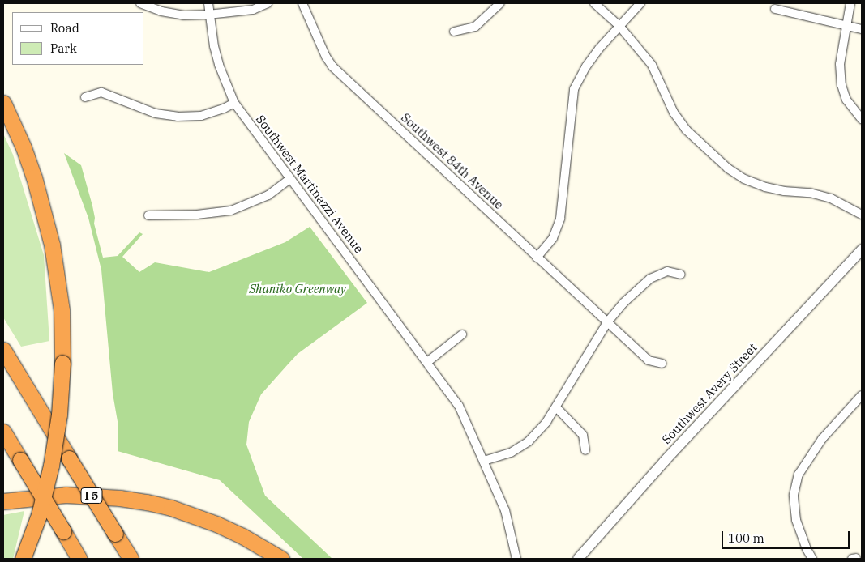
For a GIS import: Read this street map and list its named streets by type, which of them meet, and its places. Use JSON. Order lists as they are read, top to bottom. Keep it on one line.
{"streets":{"highway":["I 5"],"street":["Southwest 84th Avenue","Southwest Martinazzi Avenue","Southwest Avery Street"]},"parks":["Shaniko Greenway"],"legend":["Road","Park"],"scale_bar":"100 m"}
